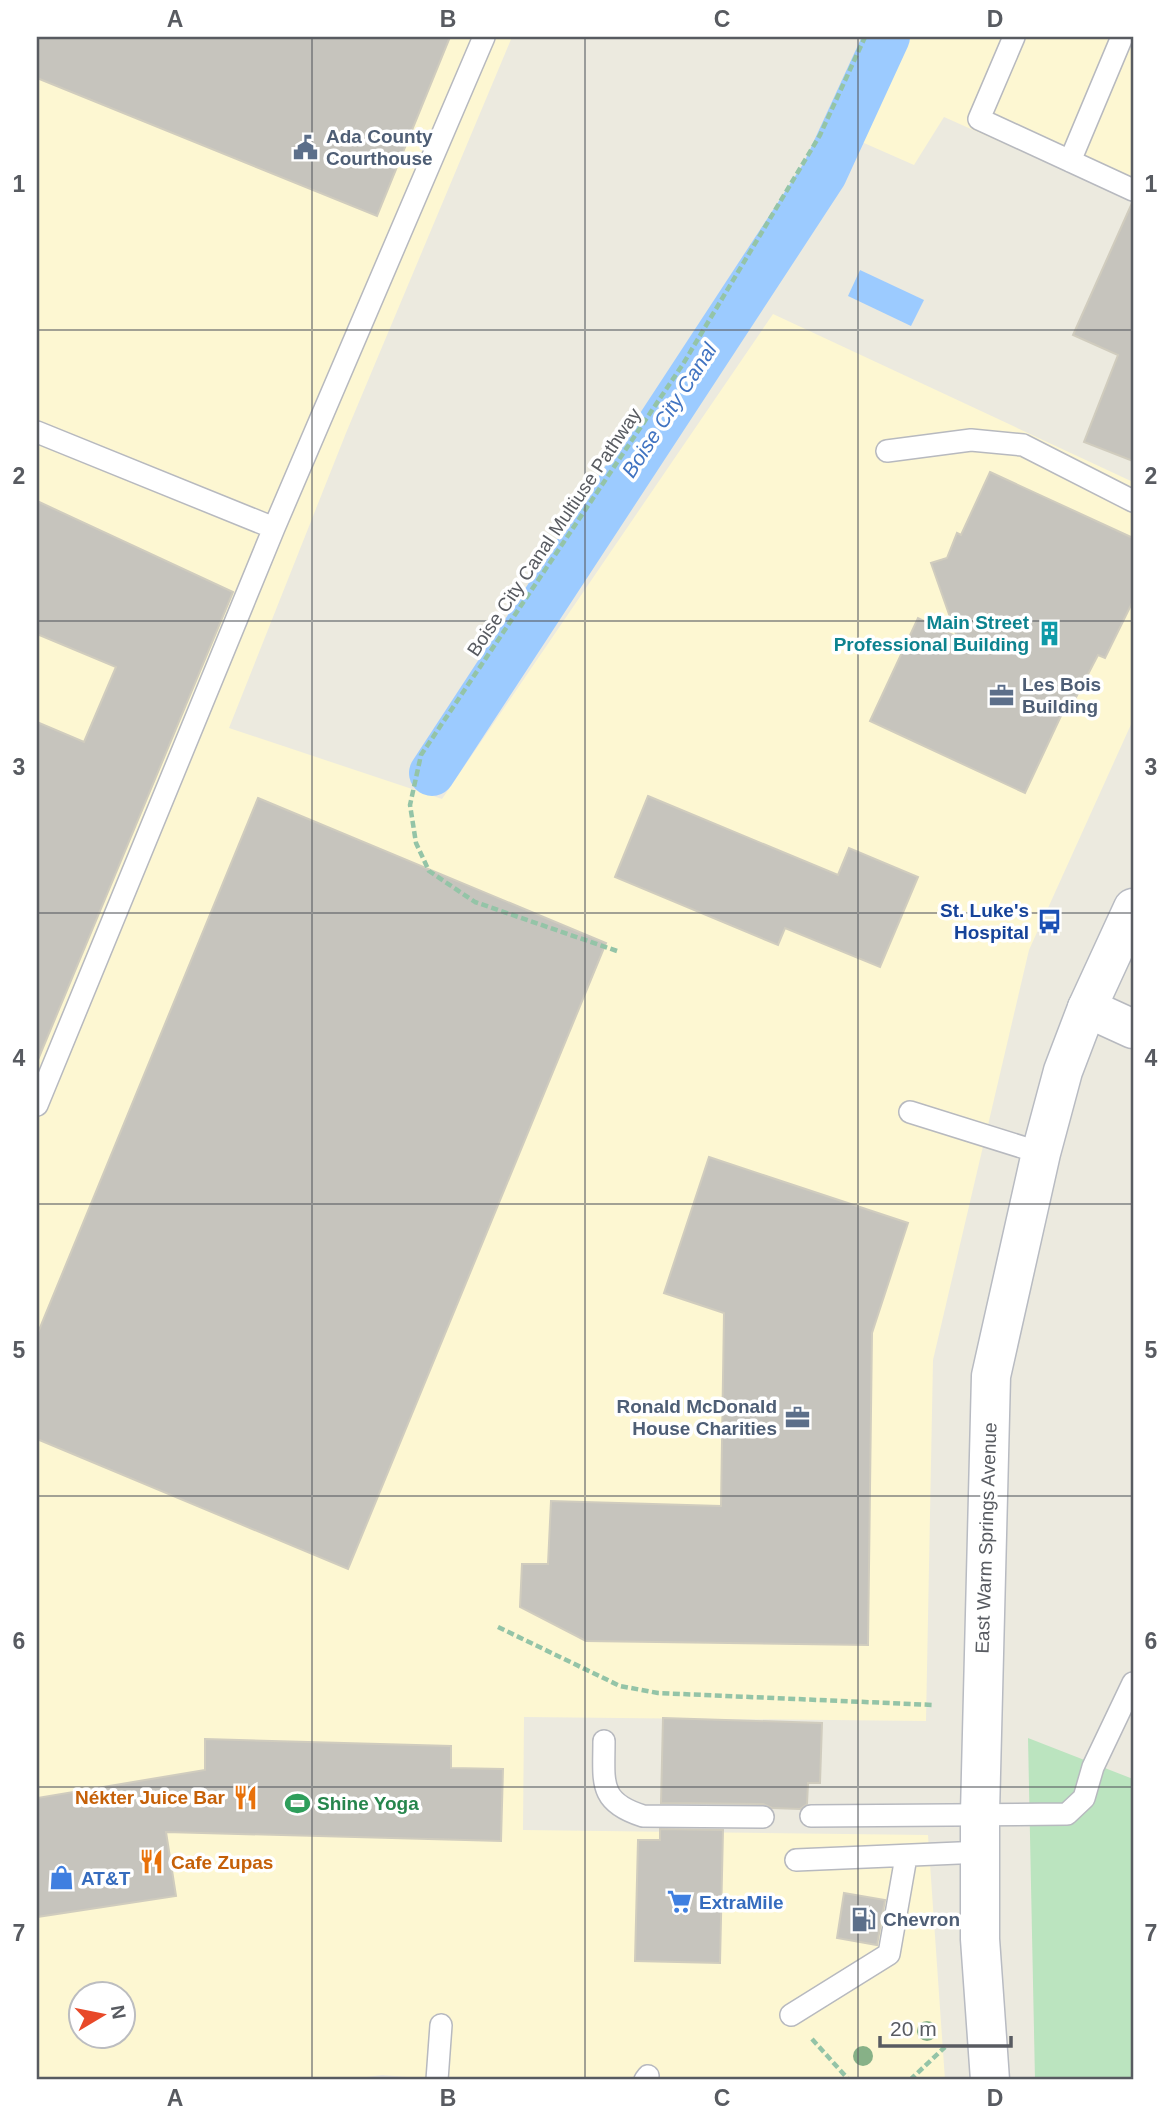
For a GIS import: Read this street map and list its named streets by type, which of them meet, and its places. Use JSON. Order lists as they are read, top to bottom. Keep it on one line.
{"streets":{"main road":["East Warm Springs Avenue"],"path":["Boise City Canal Multiuse Pathway"]},"water":["Boise City Canal"],"places":{"public building":["Ada County Courthouse"],"building":["Main Street Professional Building"],"office":["Les Bois Building","Ronald McDonald House Charities"],"bus stop":["St. Luke's Hospital"],"restaurant":["Nékter Juice Bar","Cafe Zupas"],"sports":["Shine Yoga"],"shop":["AT&T"],"supermarket":["ExtraMile"],"fuel station":["Chevron"]},"scale_bar":"20 m","north":"right","grid":{"columns":["A","B","C","D"],"rows":["1","2","3","4","5","6","7"]}}
